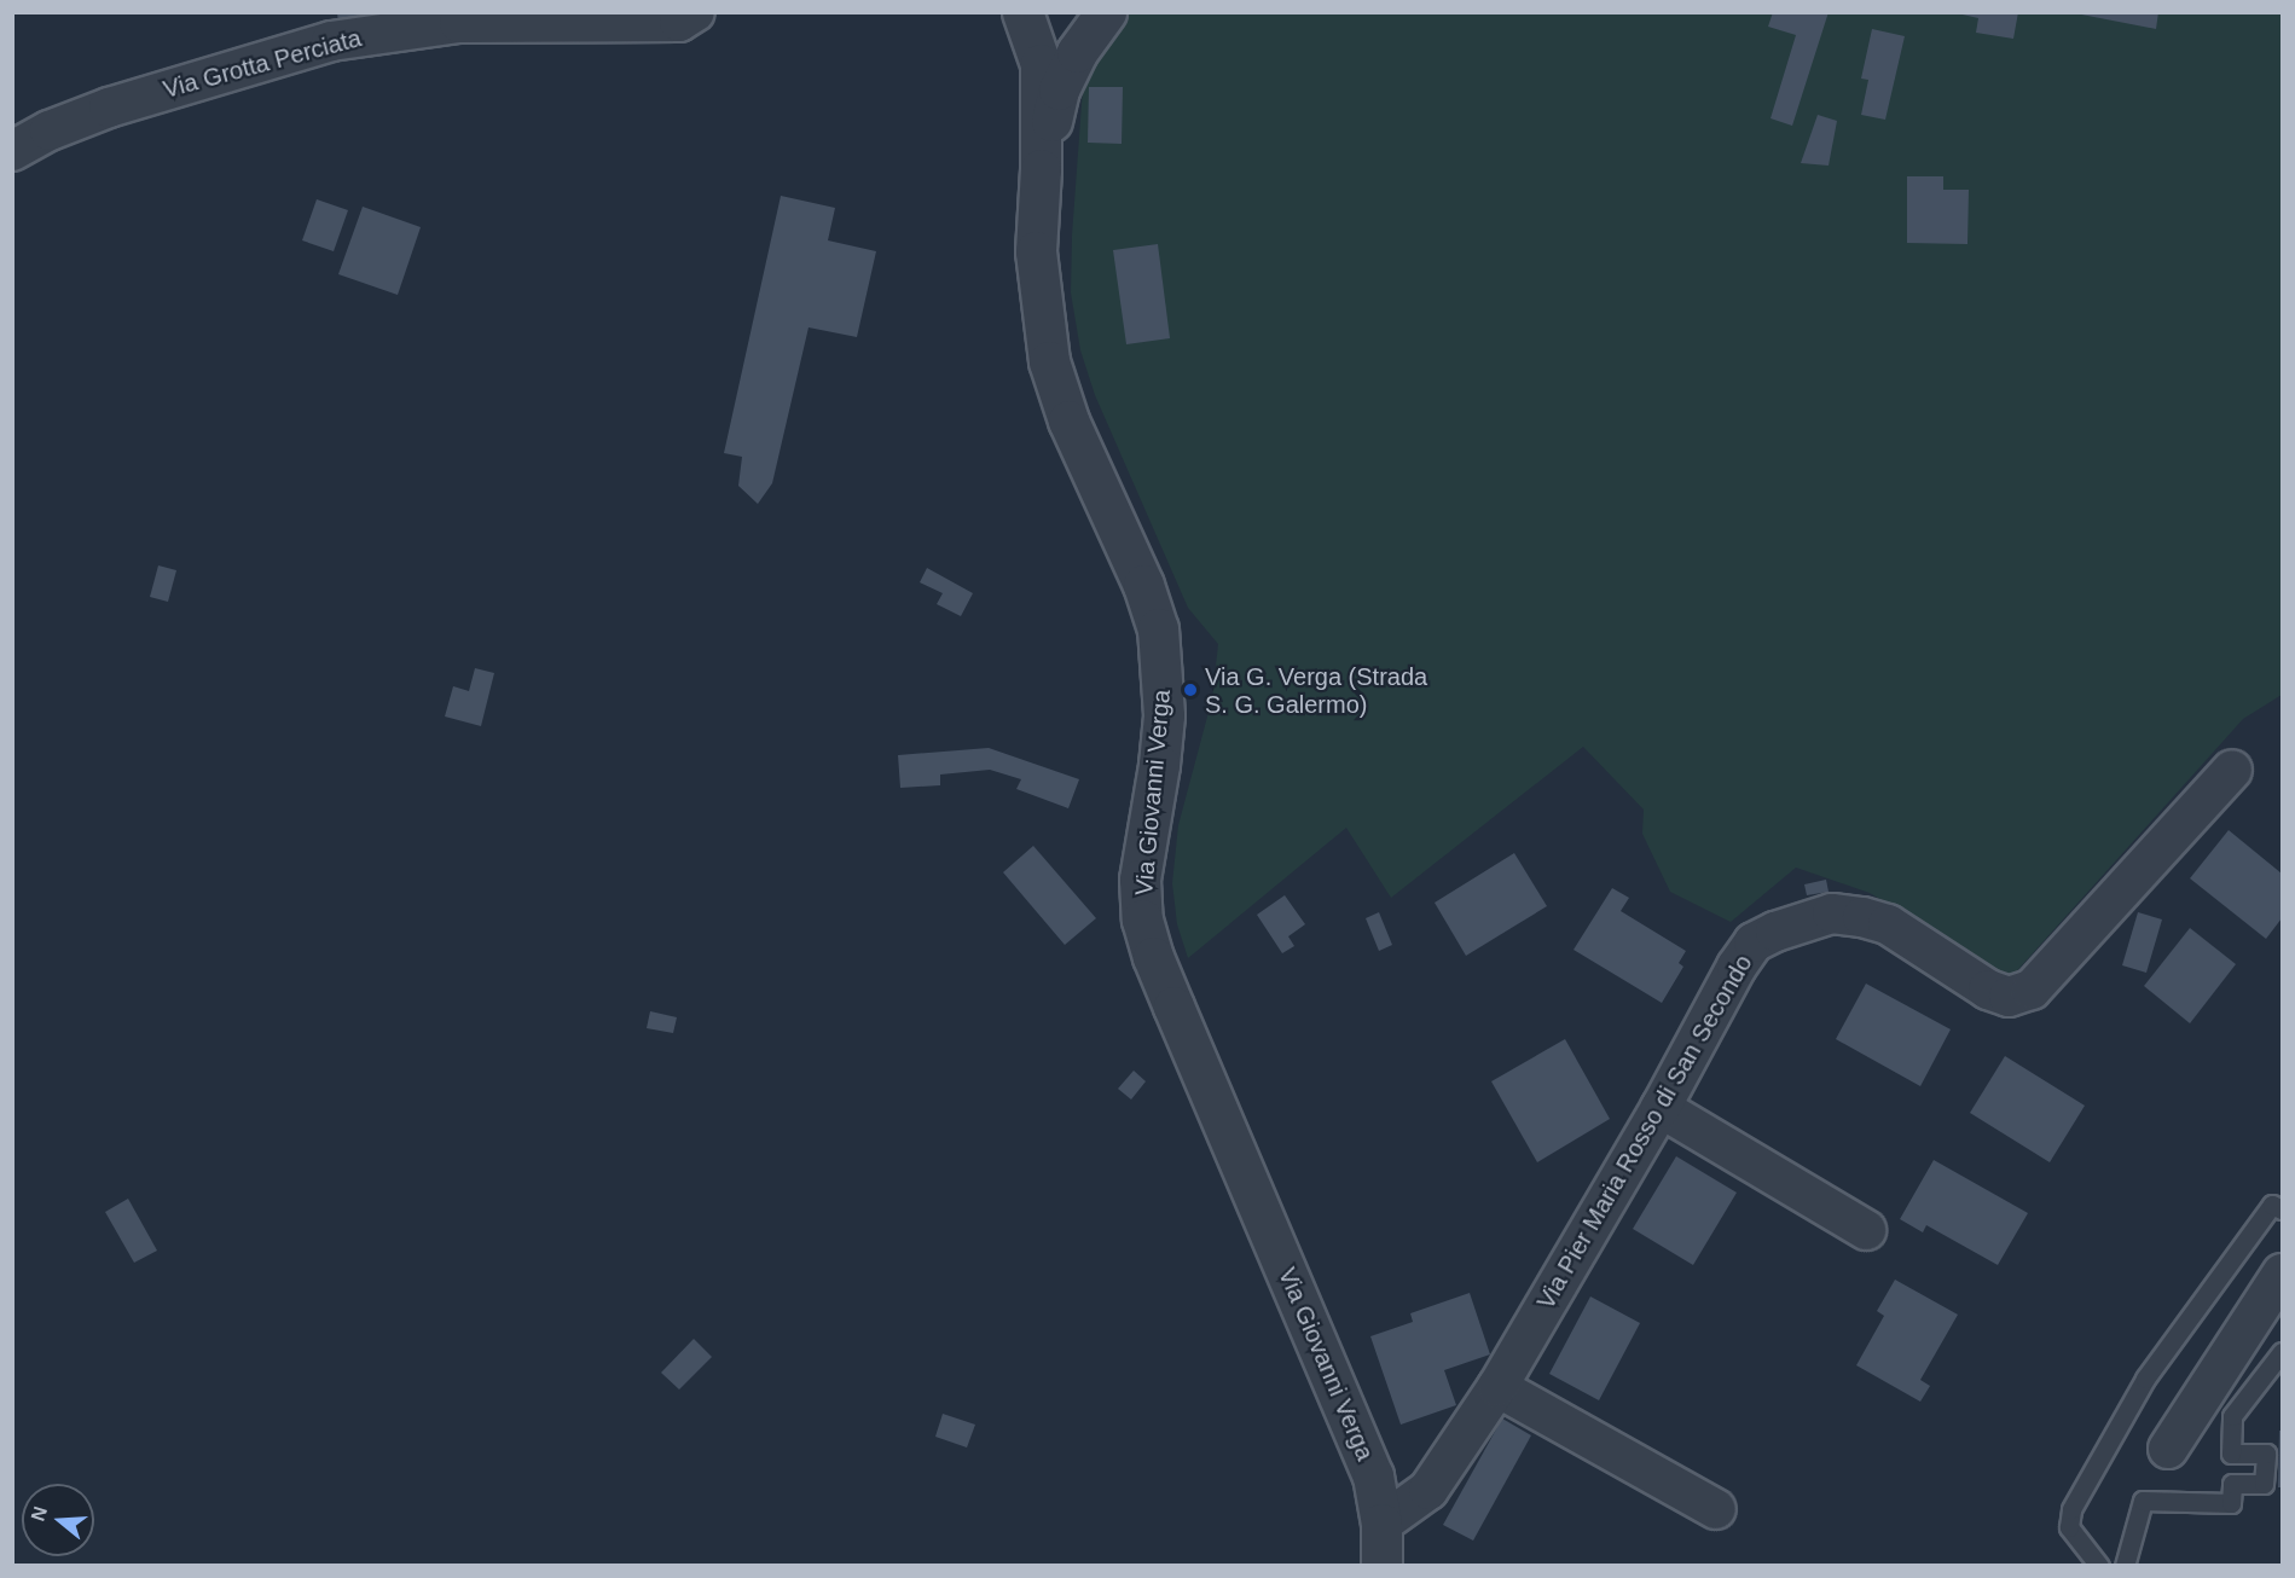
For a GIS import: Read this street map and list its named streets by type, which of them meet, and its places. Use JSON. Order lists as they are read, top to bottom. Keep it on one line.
{"streets":{"street":["Via Grotta Perciata","Via Giovanni Verga","Via Pier Maria Rosso di San Secondo"]},"crossings":[["Via Giovanni Verga","Via Pier Maria Rosso di San Secondo"]],"places":["Via G. Verga (Strada S. G. Galermo)"],"north":"left"}
